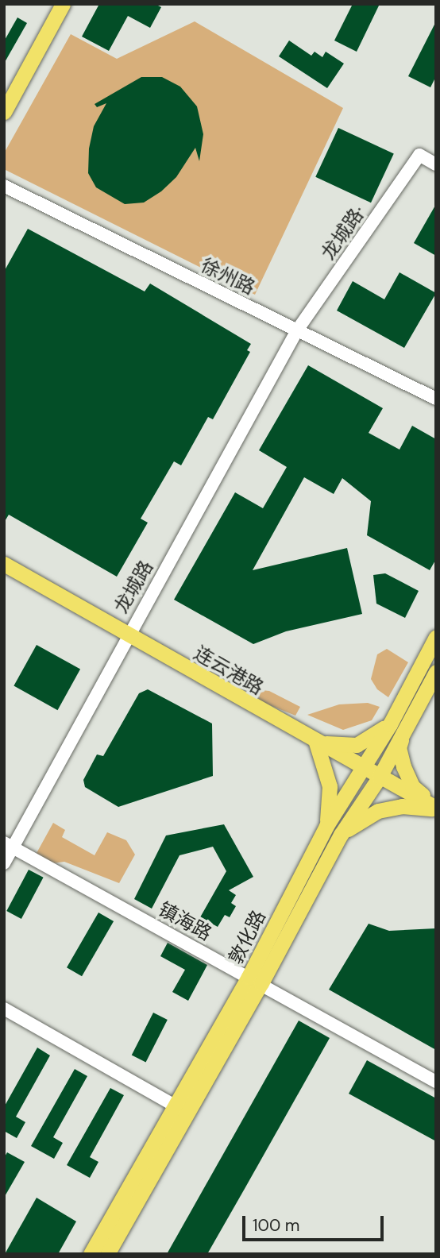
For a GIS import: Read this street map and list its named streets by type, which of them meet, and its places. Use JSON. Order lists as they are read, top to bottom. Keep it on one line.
{"streets":{"main road":["连云港路","敦化路"],"street":["龙城路·","徐州路","龙城路","镇海路"]},"crossings":[["龙城路·","徐州路"],["龙城路·","龙城路"],["徐州路","龙城路"],["龙城路","连云港路"],["龙城路","镇海路"],["连云港路","敦化路"],["镇海路","敦化路"]],"scale_bar":"100 m"}
